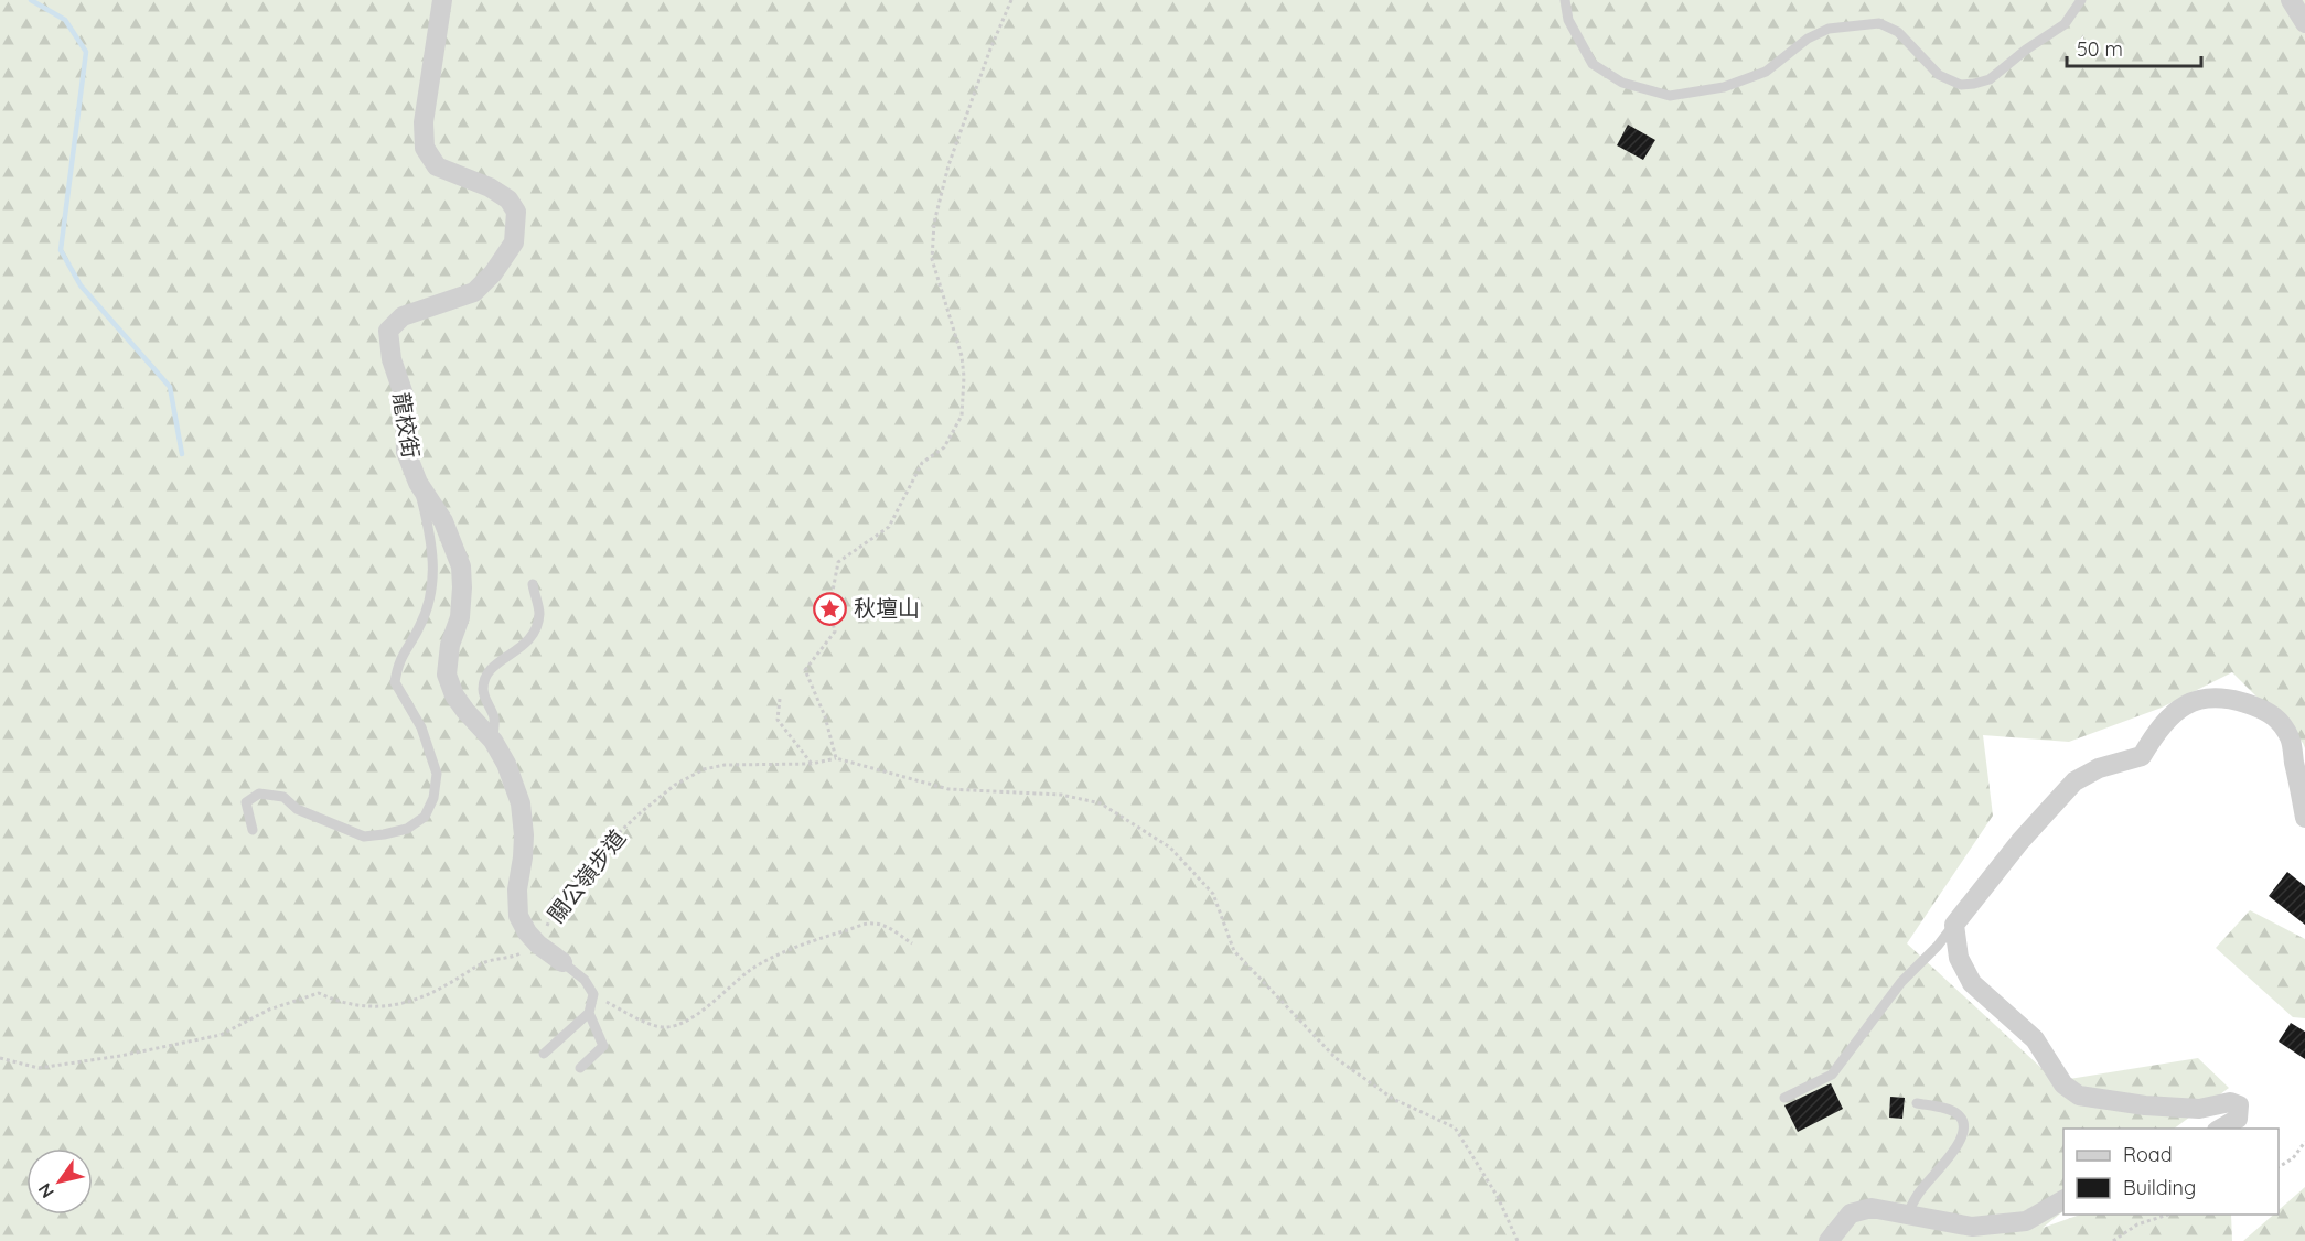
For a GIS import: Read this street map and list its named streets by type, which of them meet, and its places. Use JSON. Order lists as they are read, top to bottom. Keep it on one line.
{"streets":{"street":["龍校街"],"path":["關公嶺步道"]},"crossings":[["龍校街","關公嶺步道"]],"places":{"place":["秋壇山"]},"legend":["Road","Building"],"scale_bar":"50 m","north":"bottom left"}
